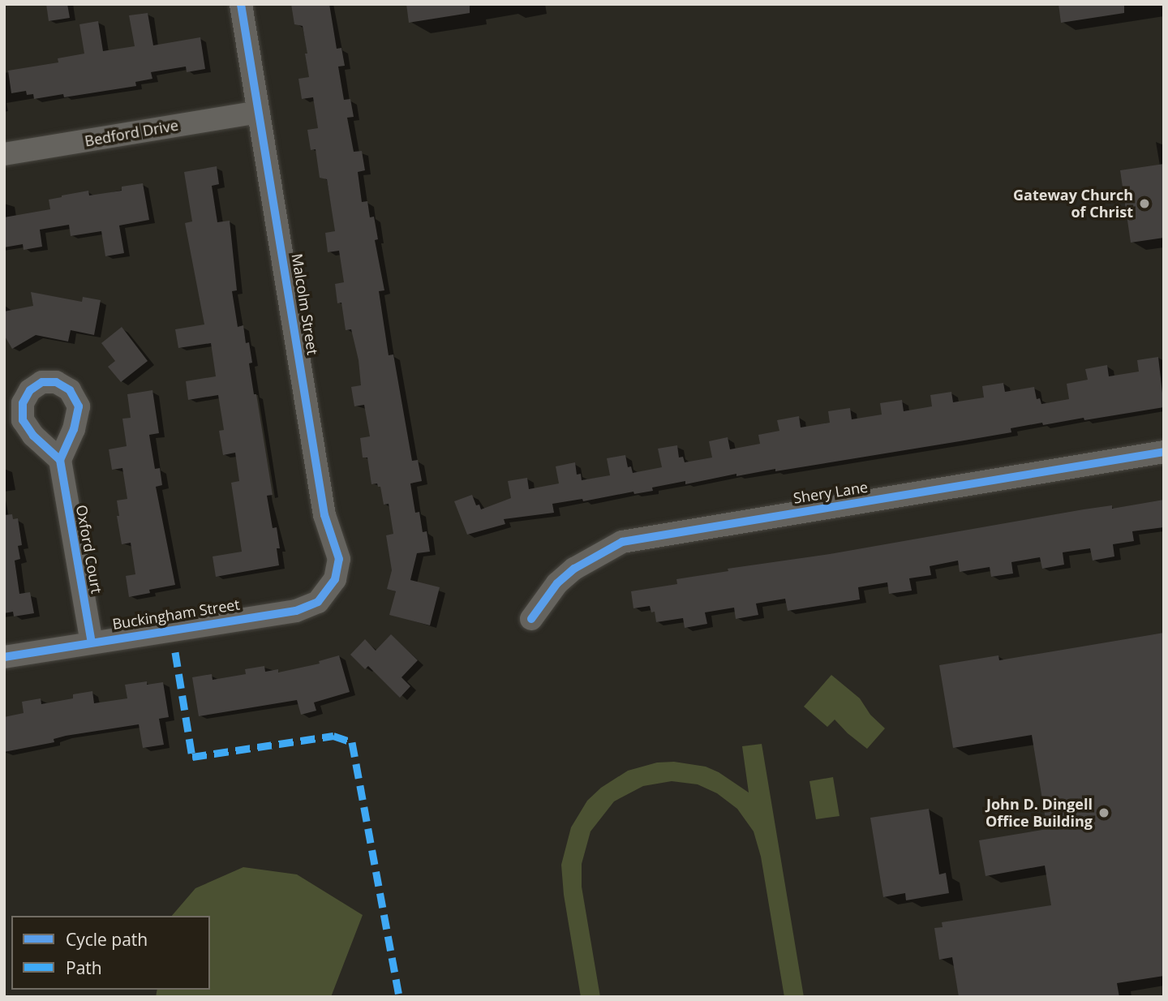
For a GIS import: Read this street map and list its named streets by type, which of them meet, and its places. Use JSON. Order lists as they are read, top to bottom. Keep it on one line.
{"streets":{"street":["Bedford Drive","Malcolm Street","Shery Lane","Oxford Court","Buckingham Street"]},"crossings":[["Bedford Drive","Malcolm Street"],["Malcolm Street","Buckingham Street"],["Oxford Court","Buckingham Street"]],"places":["Gateway Church of Christ","John D. Dingell Office Building"],"legend":["Cycle path","Path"]}
